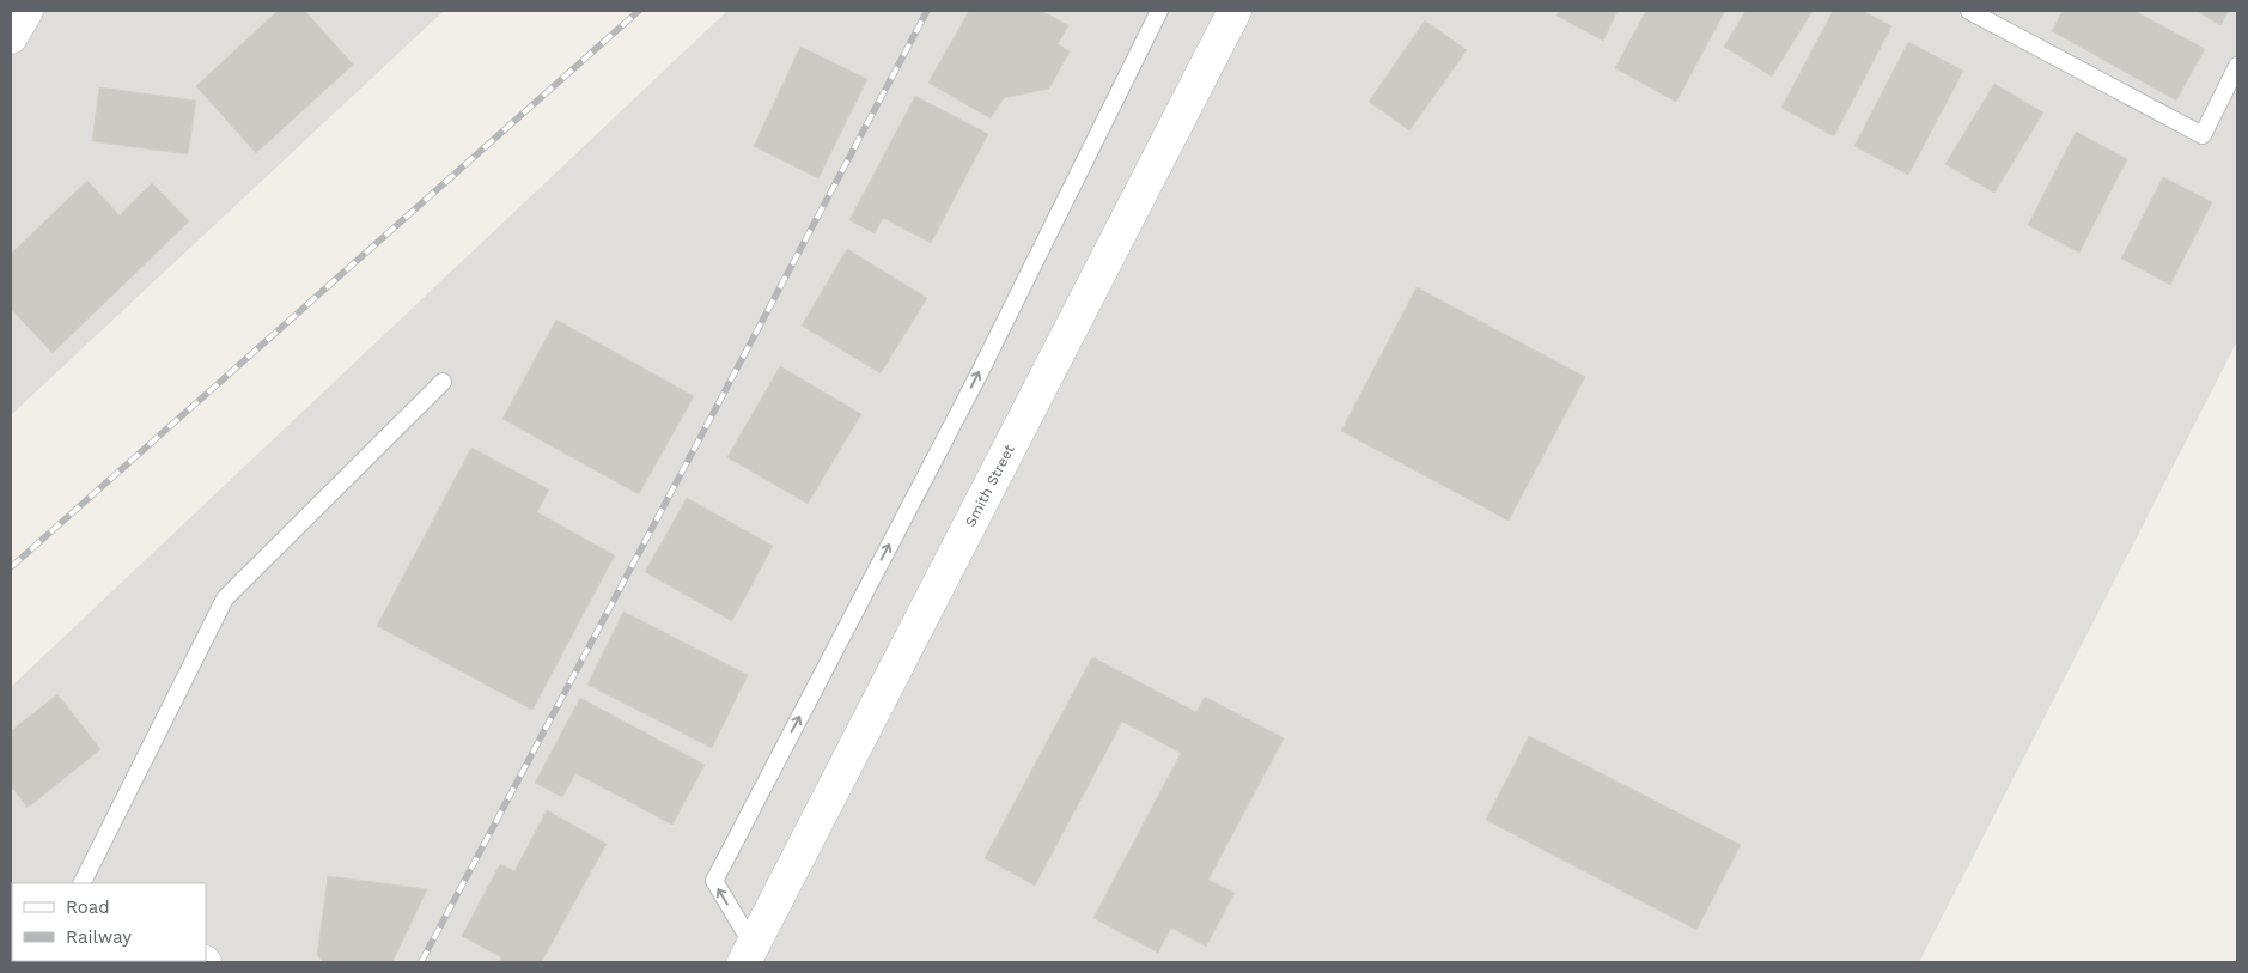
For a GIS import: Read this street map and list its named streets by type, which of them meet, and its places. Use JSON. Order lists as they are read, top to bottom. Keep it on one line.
{"streets":{"street":["Smith Street"]},"legend":["Road","Railway"]}
